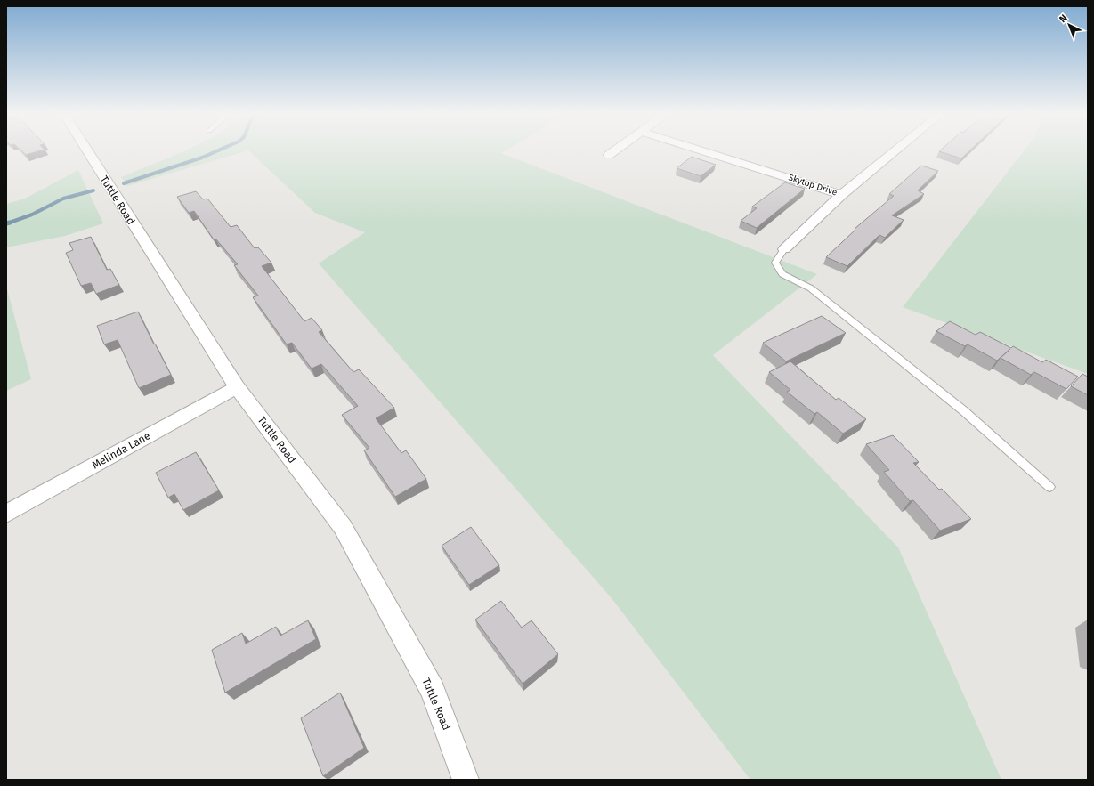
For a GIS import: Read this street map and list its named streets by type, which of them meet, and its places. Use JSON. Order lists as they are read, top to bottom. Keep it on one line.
{"streets":{"street":["Skytop Drive","Tuttle Road","Melinda Lane"]},"crossings":[["Tuttle Road","Melinda Lane"]],"north":"top left"}
